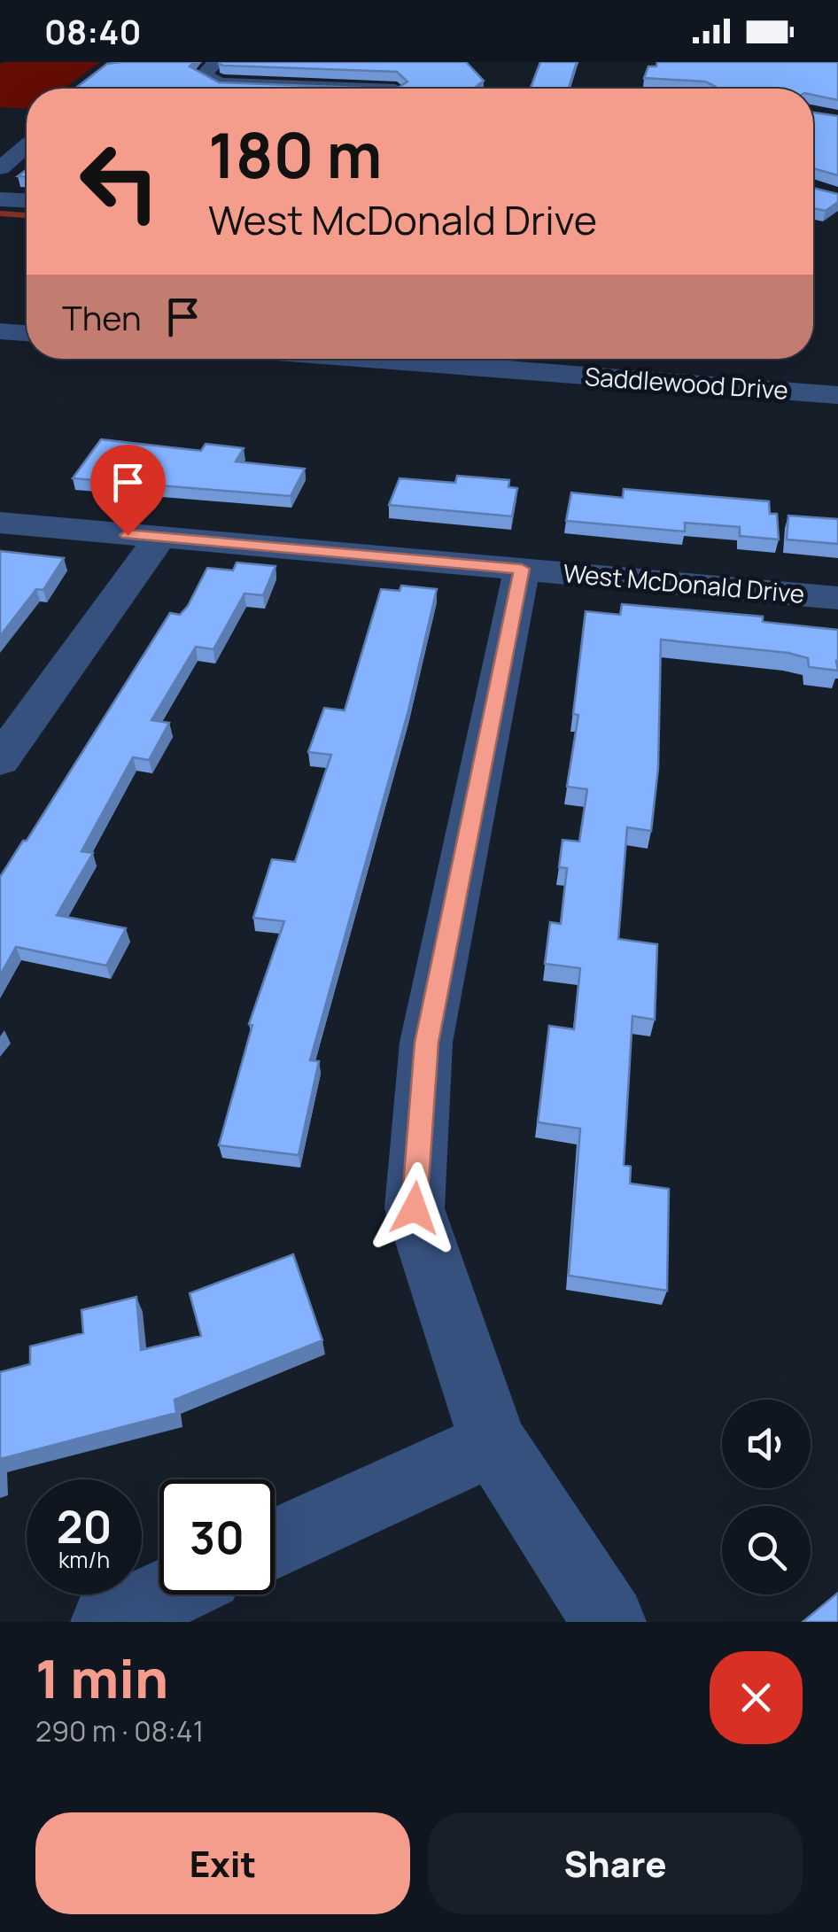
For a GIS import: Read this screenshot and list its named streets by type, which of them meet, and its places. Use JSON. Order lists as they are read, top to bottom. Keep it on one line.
{"streets":{"street":["Saddlewood Drive","West McDonald Drive"]},"page":{"status":"08:40","turn":["180 m","West McDonald Drive"],"then":"Then","speed":"20 km/h","limit":"30","heading":["1 min","290 m · 08:41"],"buttons":["Exit","Share"]}}
